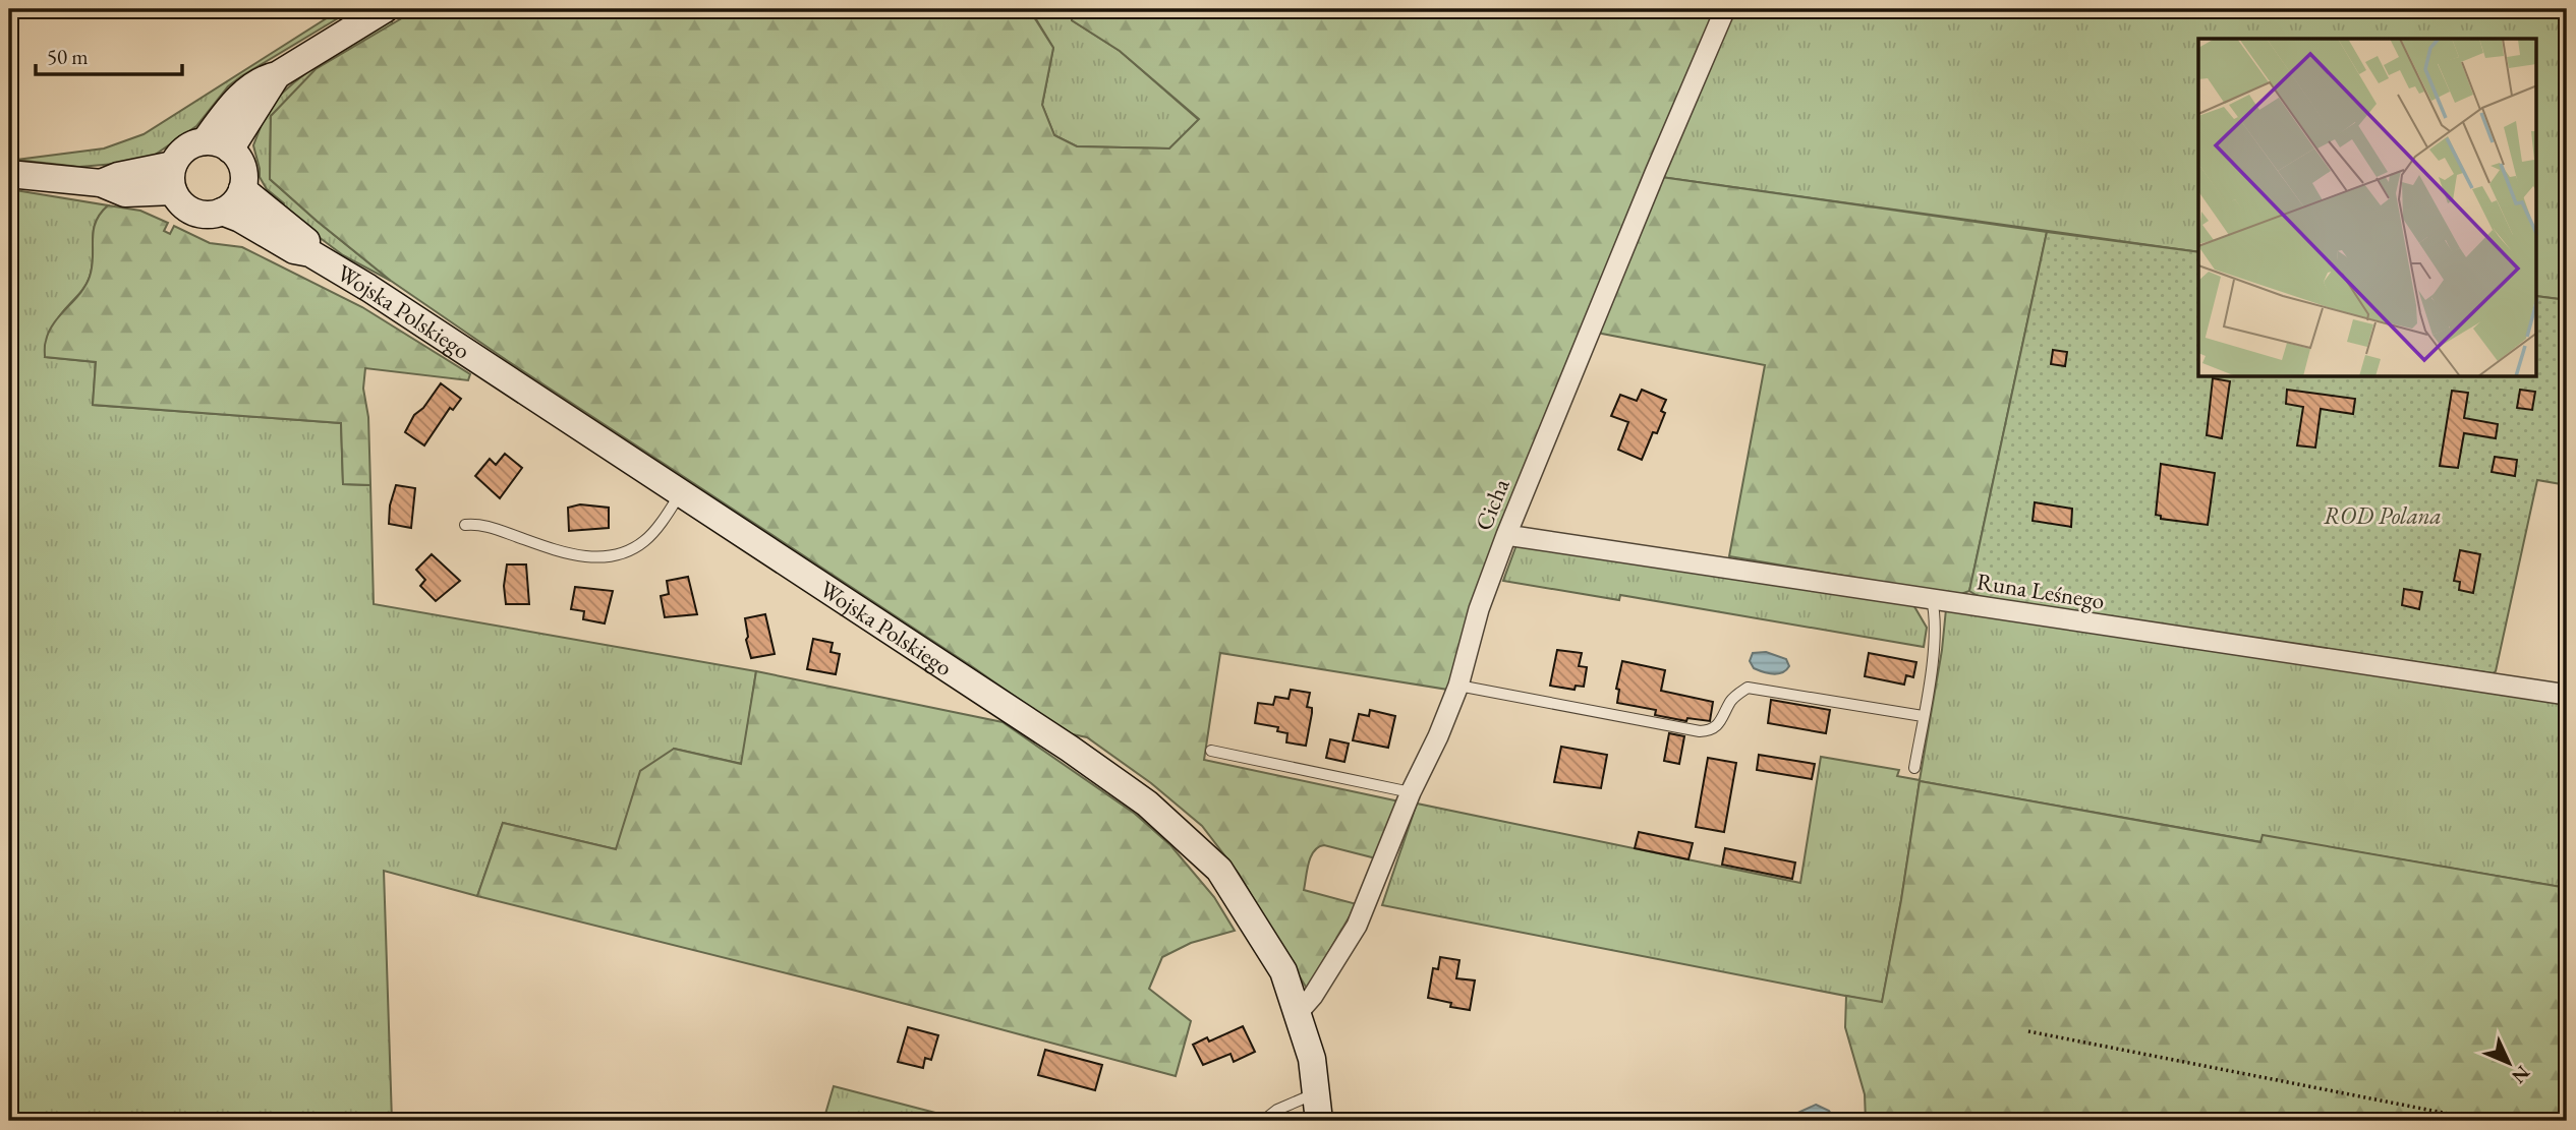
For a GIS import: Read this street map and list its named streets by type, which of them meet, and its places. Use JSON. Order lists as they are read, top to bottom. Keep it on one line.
{"streets":{"street":["Wojska Polskiego","Cicha","Runa Leśnego"]},"crossings":[["Wojska Polskiego","Cicha"],["Cicha","Runa Leśnego"]],"parks":["ROD Polana"],"scale_bar":"50 m","north":"bottom right"}
